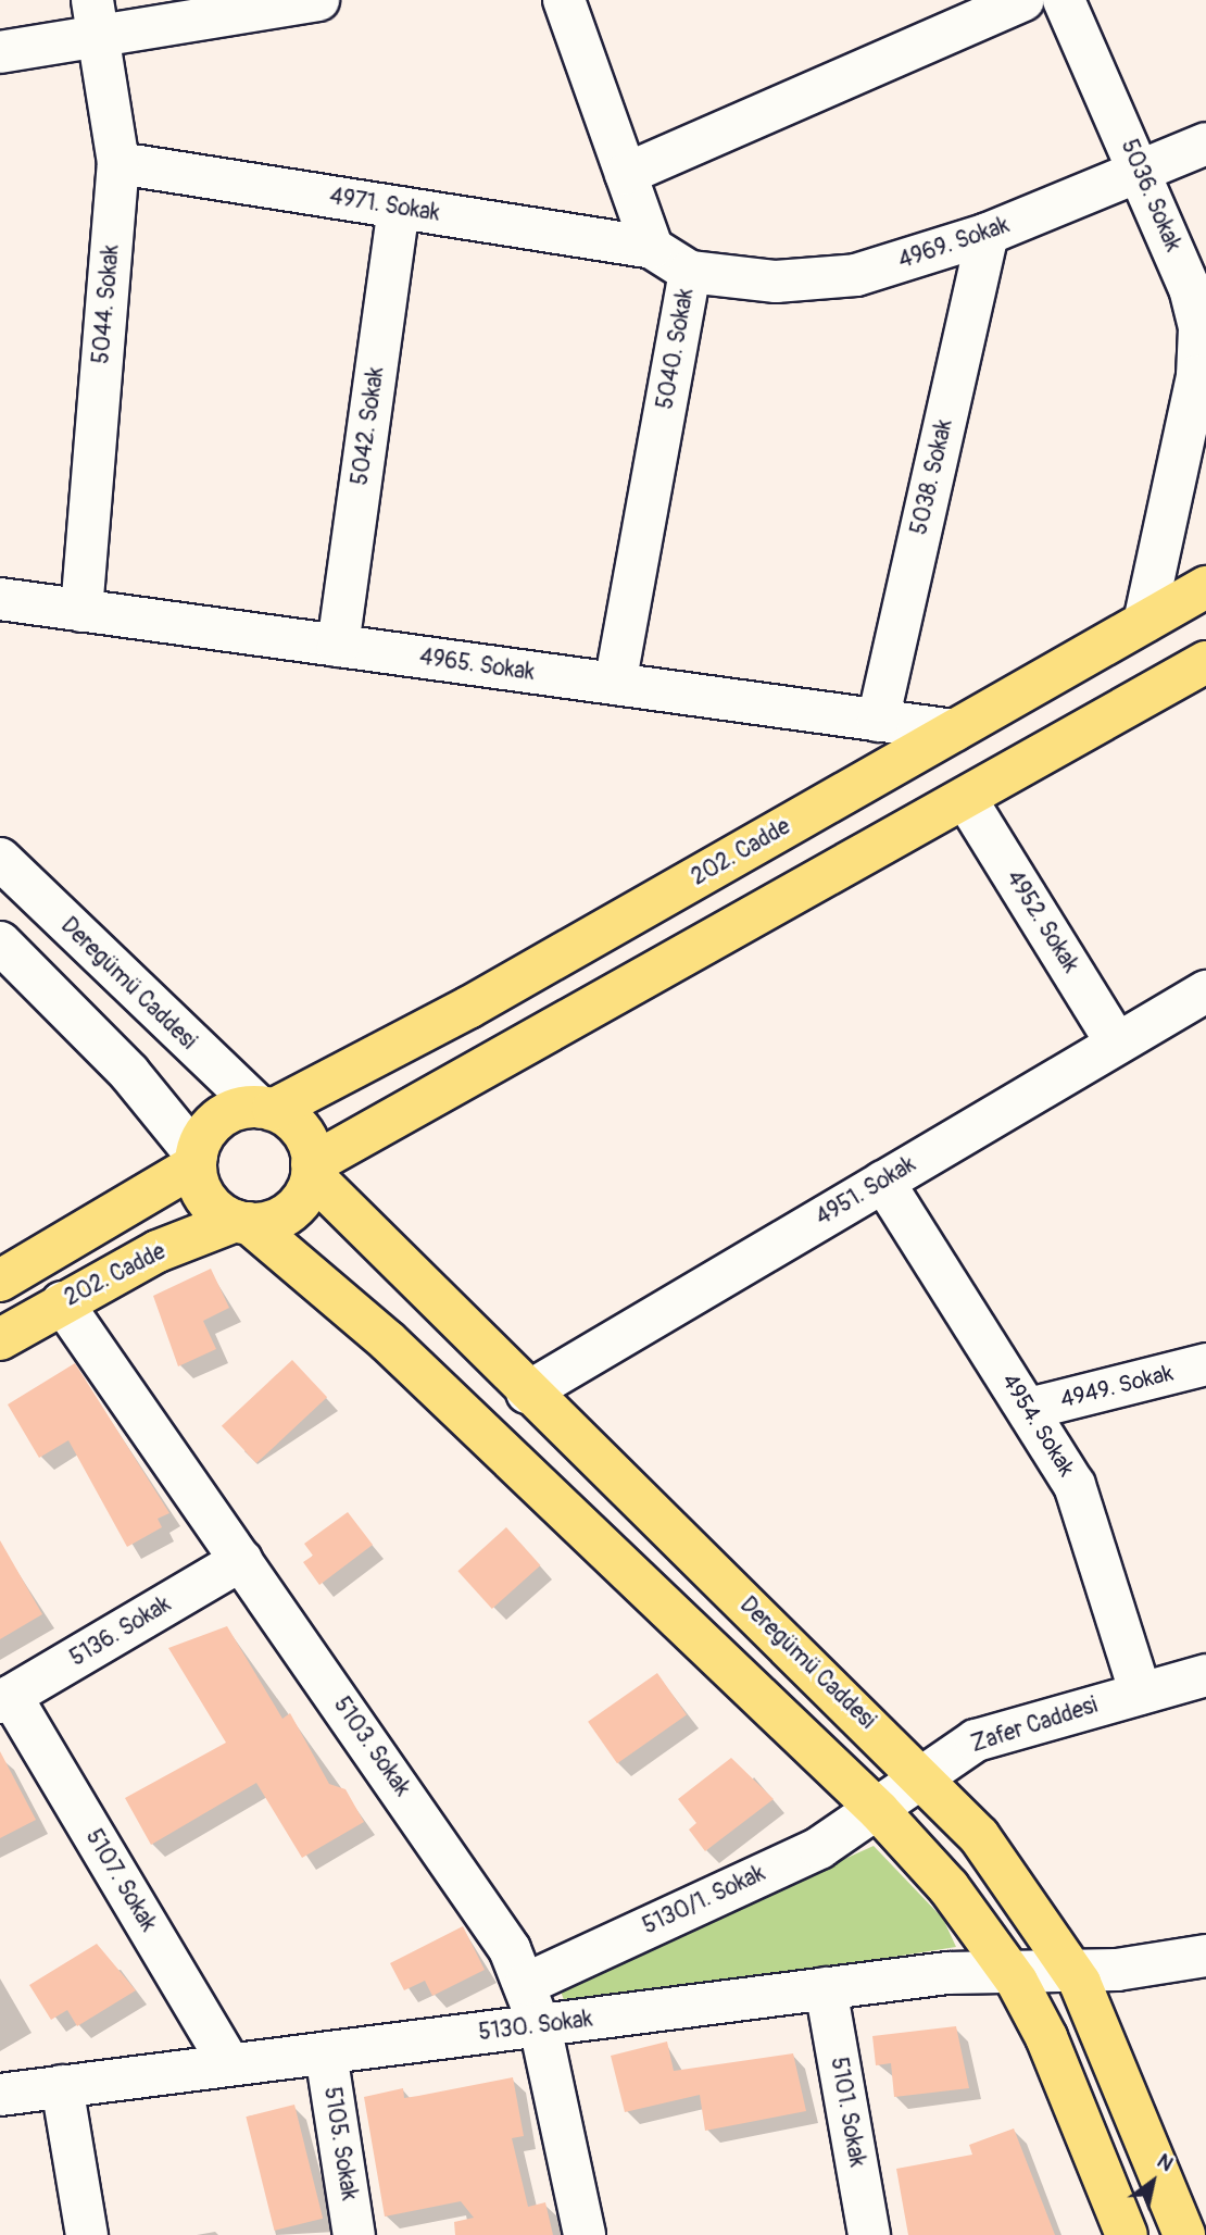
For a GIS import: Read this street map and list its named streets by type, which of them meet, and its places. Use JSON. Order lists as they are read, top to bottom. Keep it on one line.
{"streets":{"main road":["202. Cadde","Deregümü Caddesi"],"street":["5036. Sokak","4971. Sokak","4969. Sokak","5044. Sokak","5040. Sokak","5042. Sokak","5038. Sokak","4965. Sokak","4952. Sokak","4951. Sokak","4949. Sokak","4954. Sokak","5136. Sokak","Zafer Caddesi","5103. Sokak","5107. Sokak","5130/1. Sokak","5130. Sokak","5101. Sokak","5105. Sokak"]},"crossings":[["5036. Sokak","4969. Sokak"],["5036. Sokak","202. Cadde"],["4971. Sokak","5044. Sokak"],["4971. Sokak","5040. Sokak"],["4971. Sokak","5042. Sokak"],["4969. Sokak","5040. Sokak"],["4969. Sokak","5038. Sokak"],["5044. Sokak","4965. Sokak"],["5040. Sokak","4965. Sokak"],["5042. Sokak","4965. Sokak"],["5038. Sokak","4965. Sokak"],["4965. Sokak","202. Cadde"],["202. Cadde","Deregümü Caddesi"],["202. Cadde","5103. Sokak"],["4952. Sokak","4951. Sokak"],["Deregümü Caddesi","4951. Sokak"],["Deregümü Caddesi","Zafer Caddesi"],["Deregümü Caddesi","5130. Sokak"],["4951. Sokak","4954. Sokak"],["4949. Sokak","4954. Sokak"],["4954. Sokak","Zafer Caddesi"],["5136. Sokak","5103. Sokak"],["5136. Sokak","5107. Sokak"],["Zafer Caddesi","5130/1. Sokak"],["5103. Sokak","5130/1. Sokak"],["5103. Sokak","5130. Sokak"],["5107. Sokak","5130. Sokak"],["5130. Sokak","5101. Sokak"],["5130. Sokak","5105. Sokak"]],"north":"top right"}
